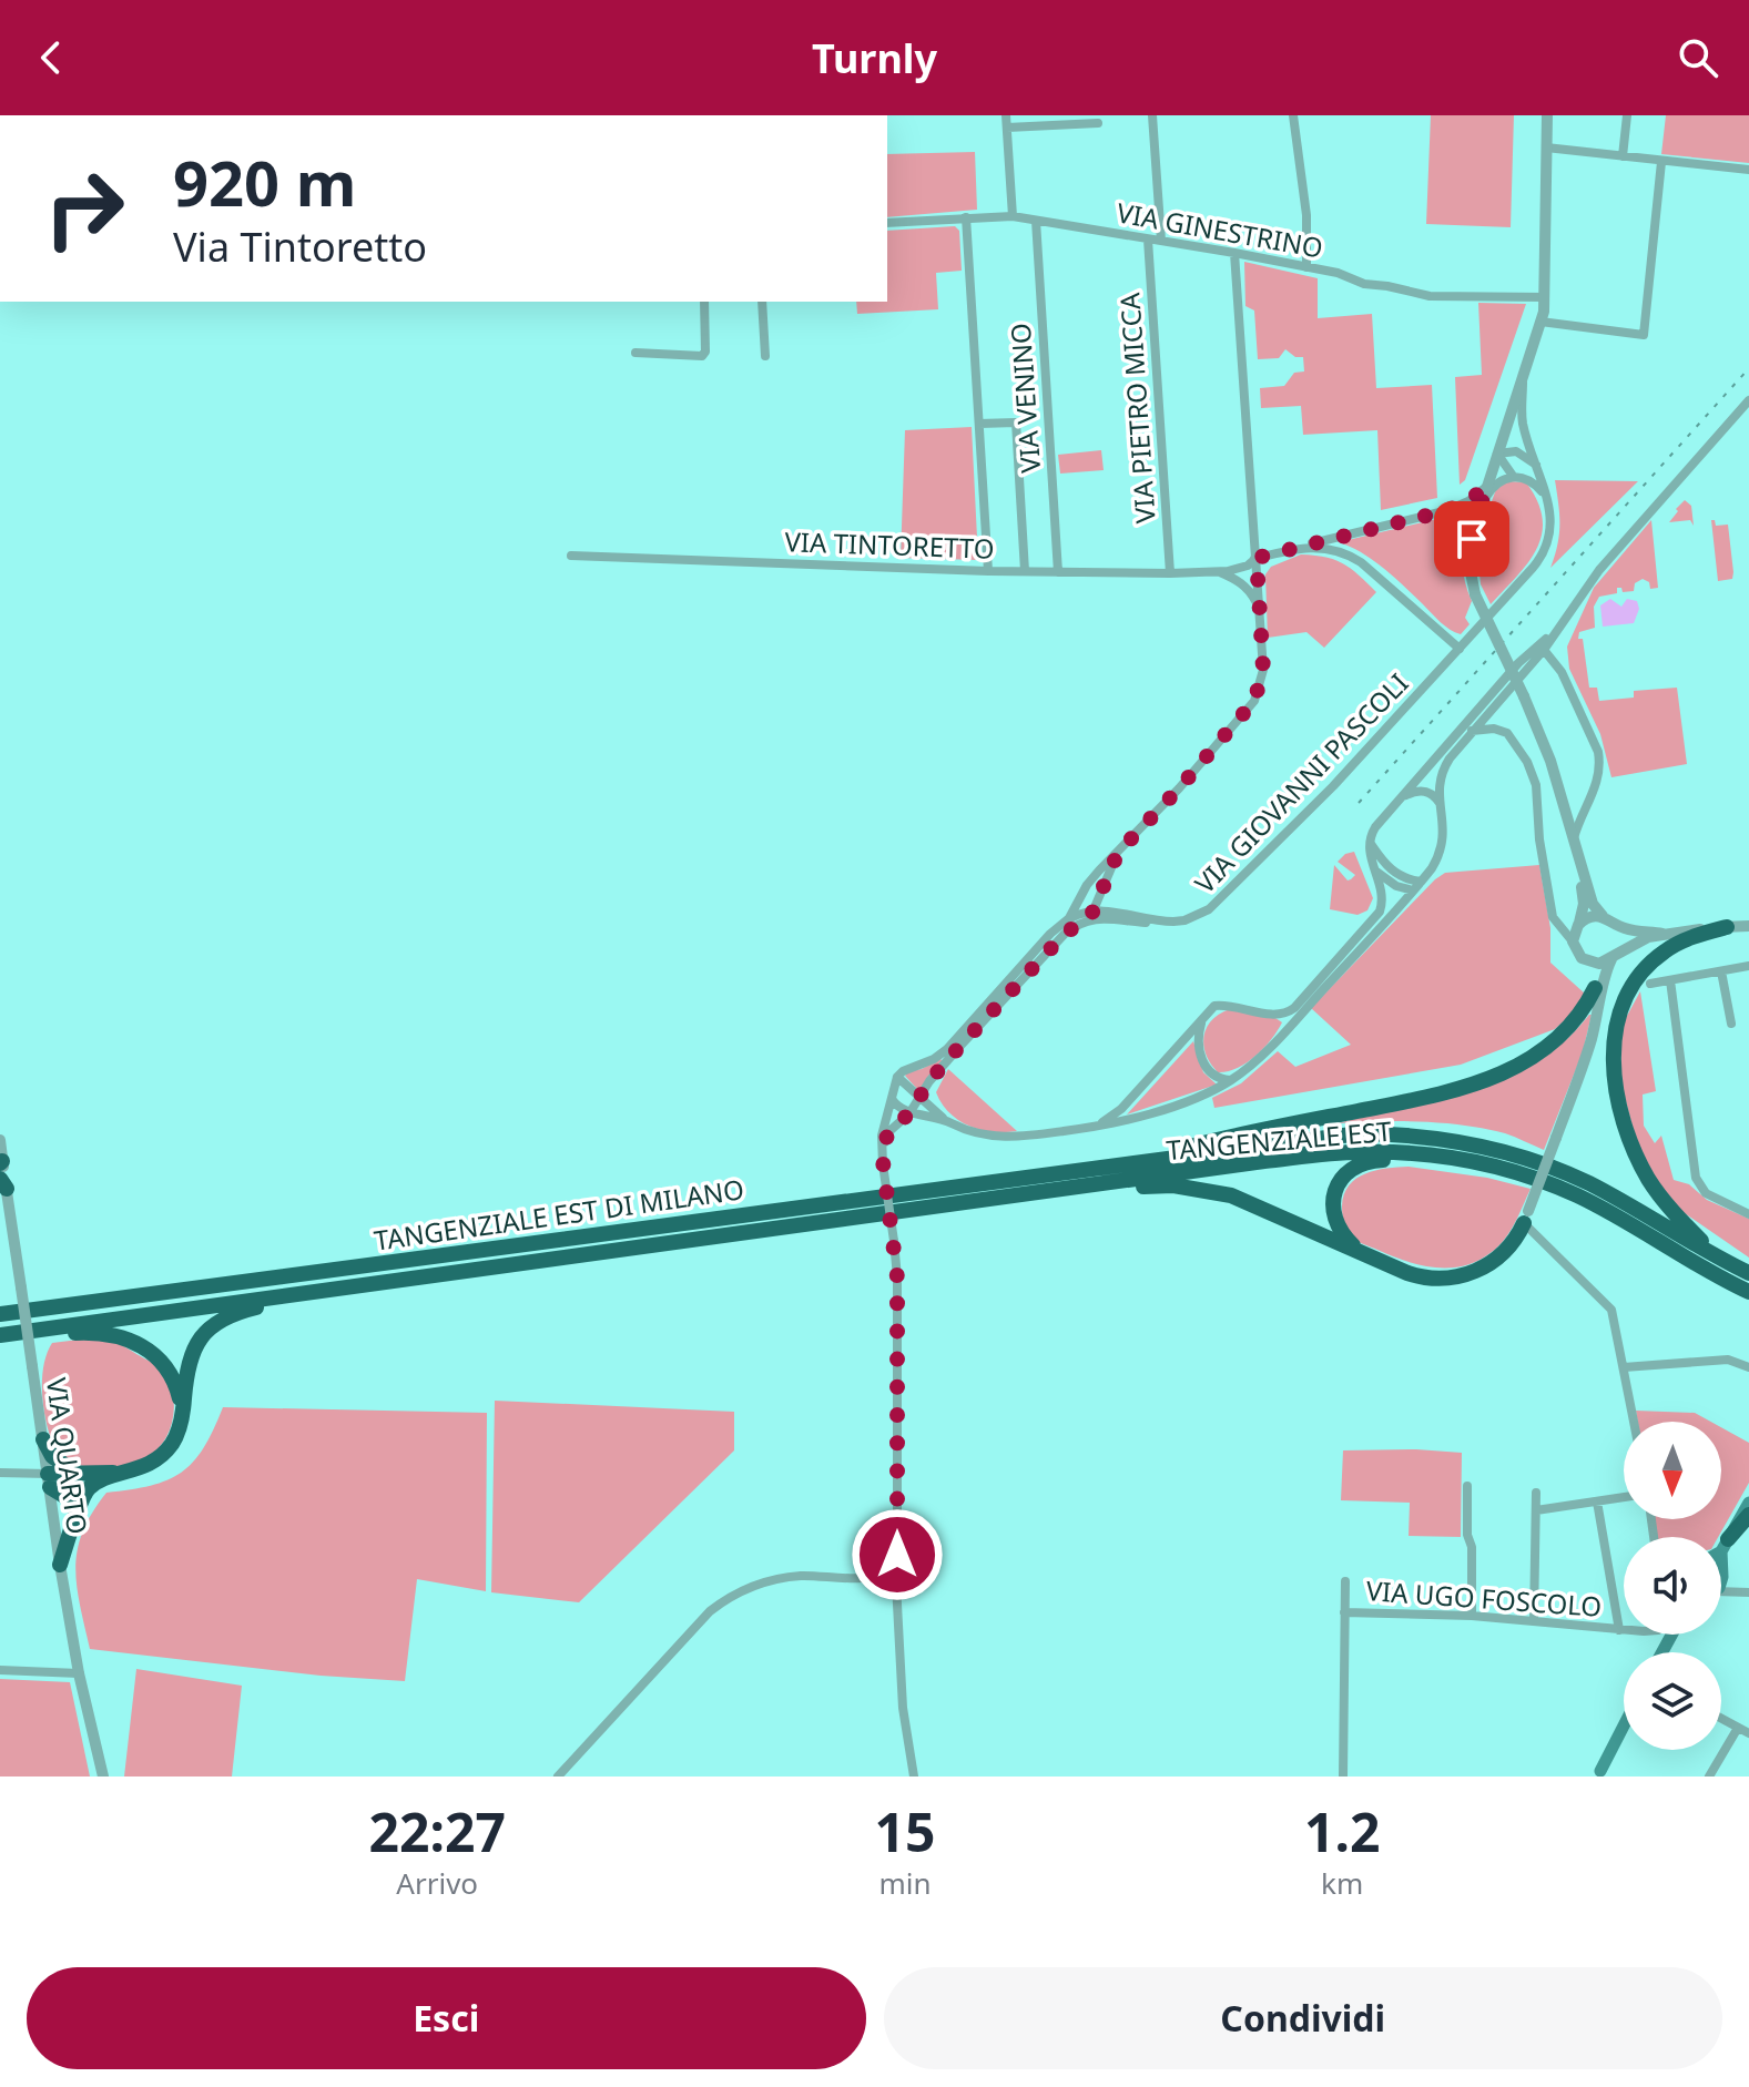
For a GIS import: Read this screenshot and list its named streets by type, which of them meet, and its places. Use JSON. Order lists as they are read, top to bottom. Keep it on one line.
{"streets":{"highway":["TANGENZIALE EST","TANGENZIALE EST DI MILANO"],"street":["VIA GINESTRINO","VIA VENINO","VIA PIETRO MICCA","VIA TINTORETTO","VIA GIOVANNI PASCOLI","VIA QUARTO","VIA UGO FOSCOLO"]},"crossings":[["VIA GINESTRINO","VIA VENINO"],["VIA GINESTRINO","VIA PIETRO MICCA"],["VIA GINESTRINO","VIA GIOVANNI PASCOLI"],["VIA VENINO","VIA TINTORETTO"],["VIA PIETRO MICCA","VIA TINTORETTO"],["VIA TINTORETTO","VIA GIOVANNI PASCOLI"],["TANGENZIALE EST","TANGENZIALE EST DI MILANO"]],"north":"bottom","page":{"header":"Turnly","turn":["920 m","Via Tintoretto"],"eta":["22:27","Arrivo","15","min","1.2","km"],"buttons":["Esci","Condividi"]}}
